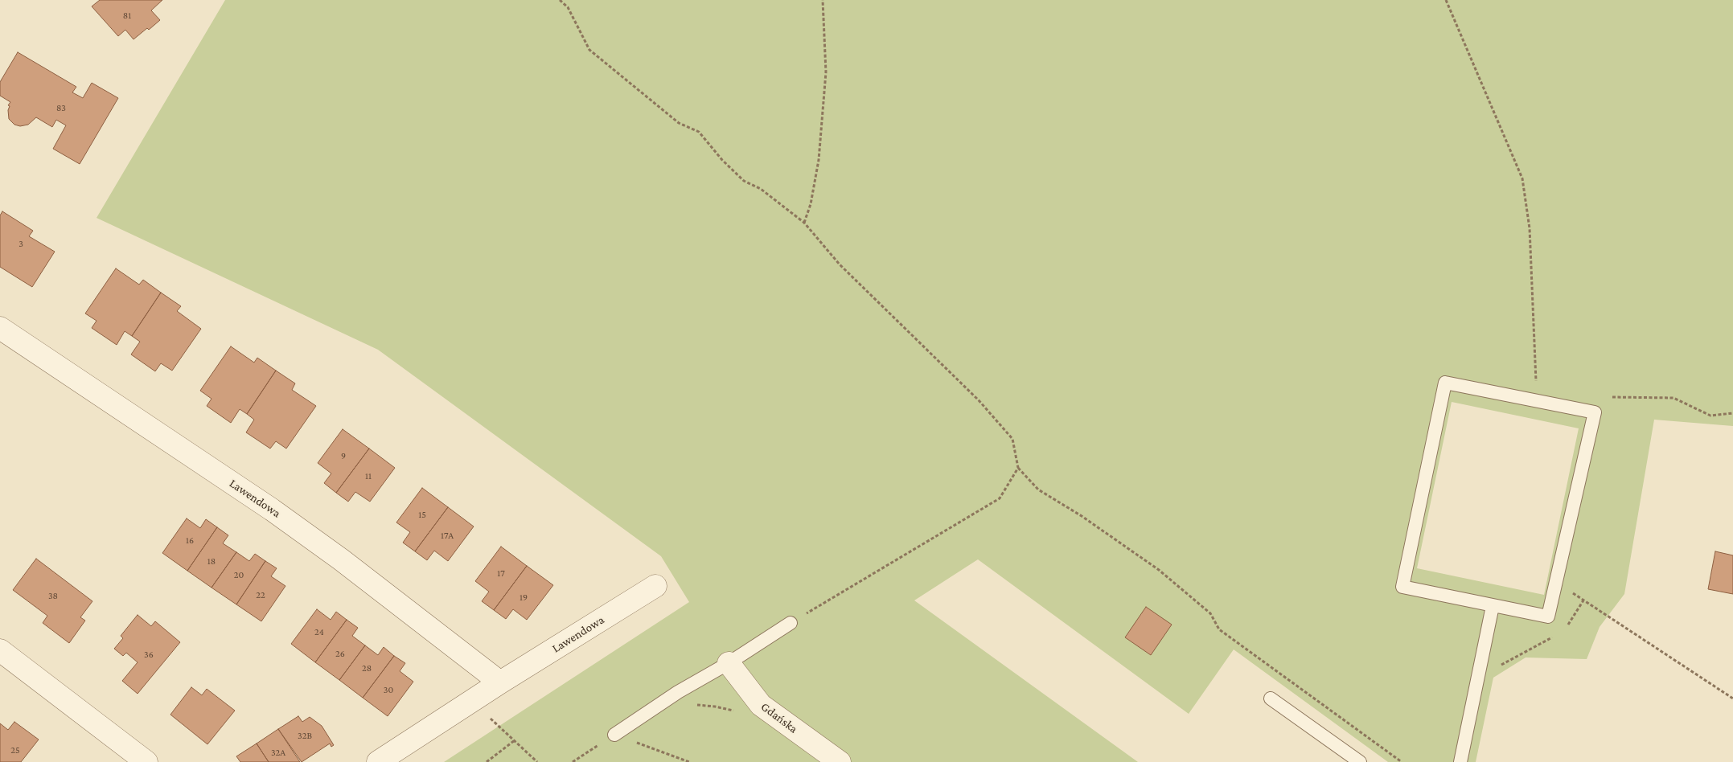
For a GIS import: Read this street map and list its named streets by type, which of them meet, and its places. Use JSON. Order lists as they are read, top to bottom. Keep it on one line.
{"streets":{"street":["Lawendowa","Gdańska"]},"house_numbers":["81","83","3","9","11","15","17A","16","18","17","20","22","38","19","24","26","36","28","30","32B","25","32A"]}
